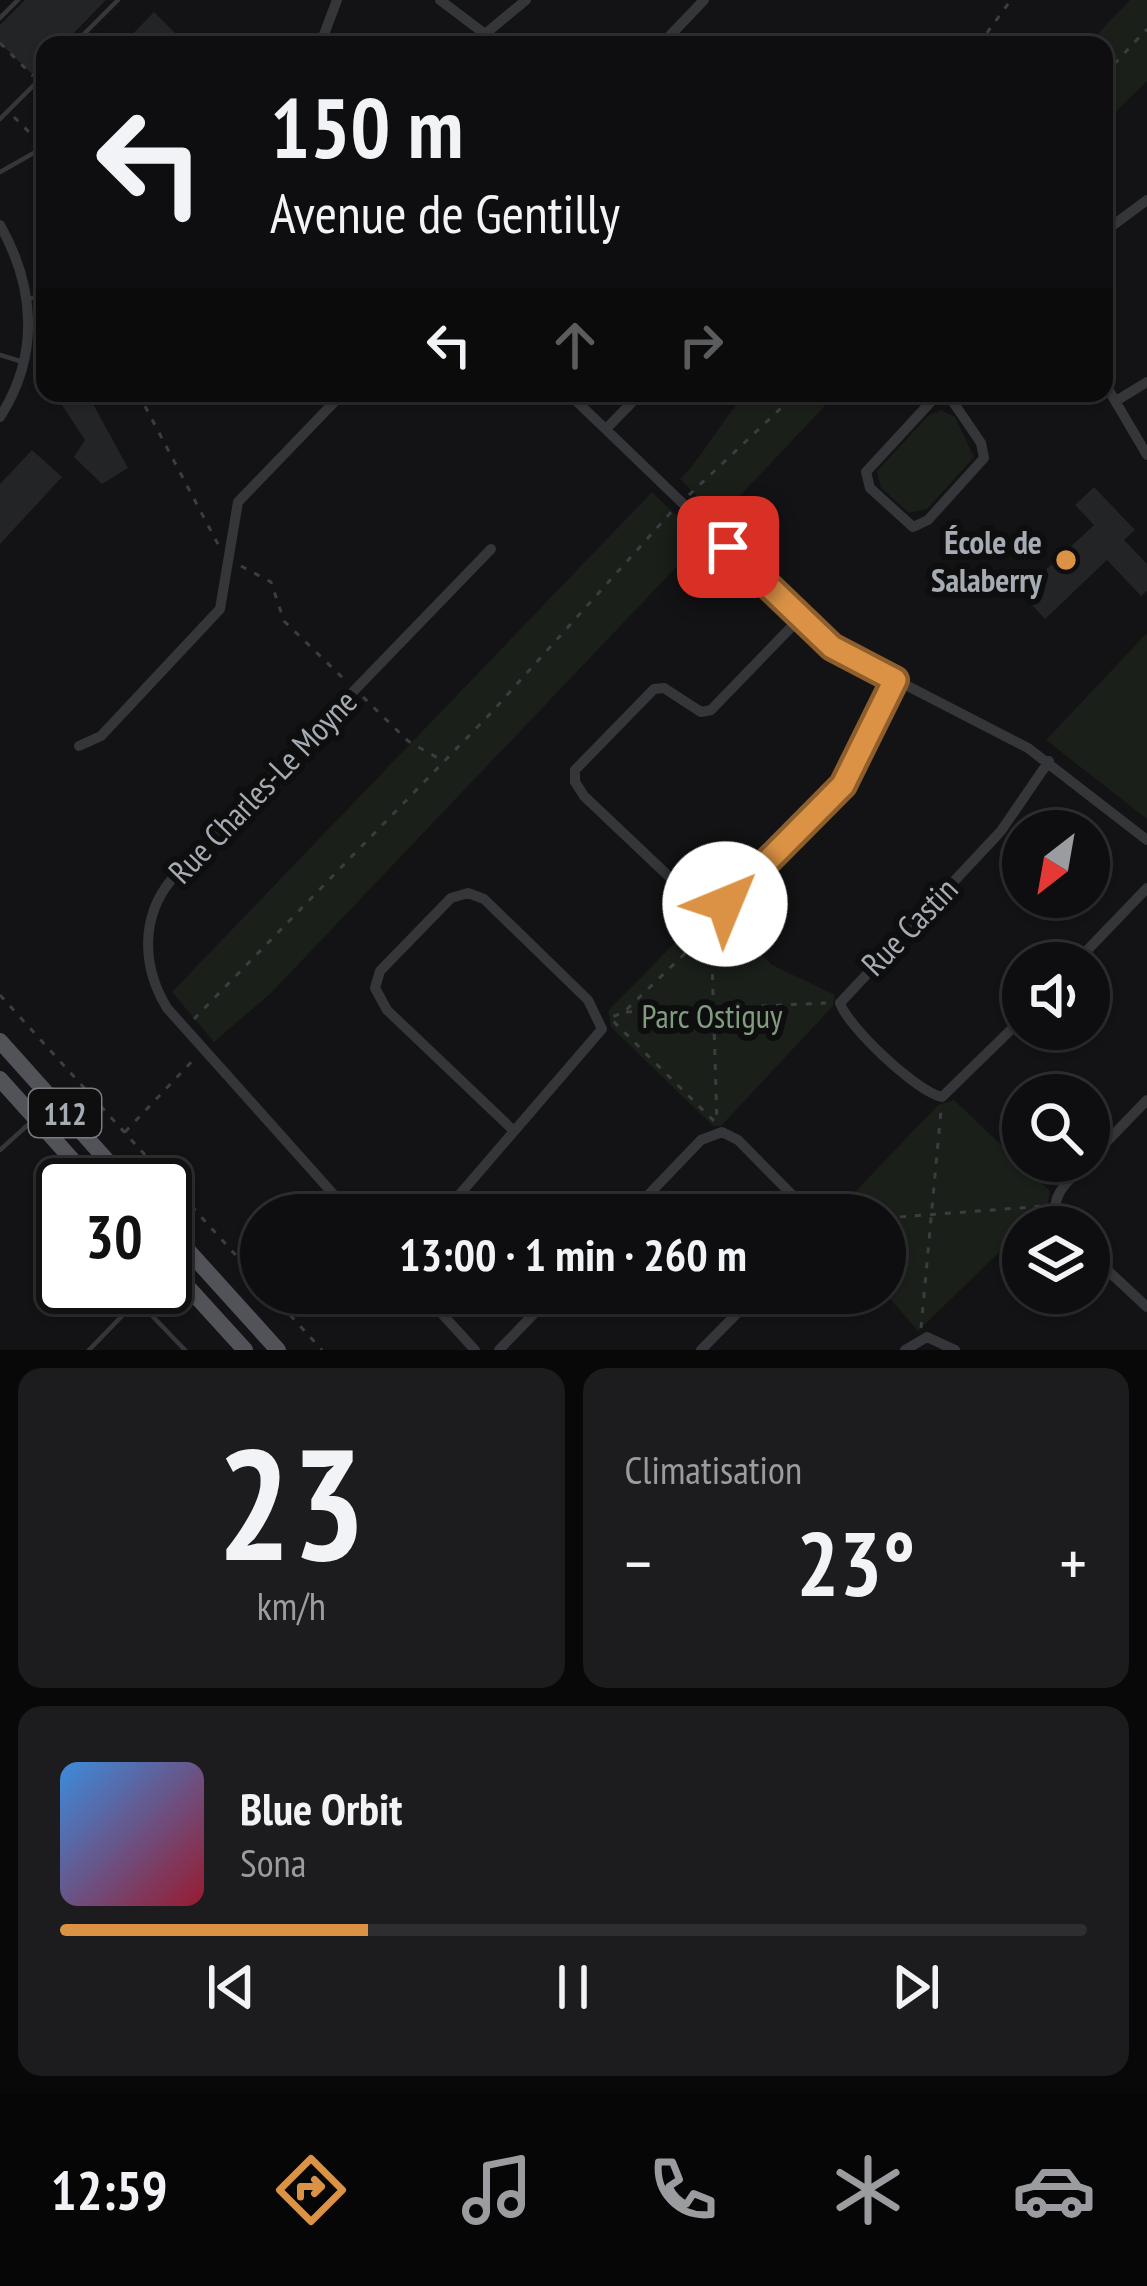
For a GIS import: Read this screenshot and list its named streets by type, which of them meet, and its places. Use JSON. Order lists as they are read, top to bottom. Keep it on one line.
{"streets":{"main road":["112"],"street":["Rue Charles-Le Moyne","Rue Castin"]},"parks":["Parc Ostiguy"],"places":["École de Salaberry"],"north":"bottom left","page":{"turn":["150 m","Avenue de Gentilly"],"limit":"30","trip":"13:00 · 1 min · 260 m","tile":[["23","km/h"],"Climatisation"],"heat":["−","23°","+"],"song":["Blue Orbit","Sona"],"tabs":"12:59"}}
